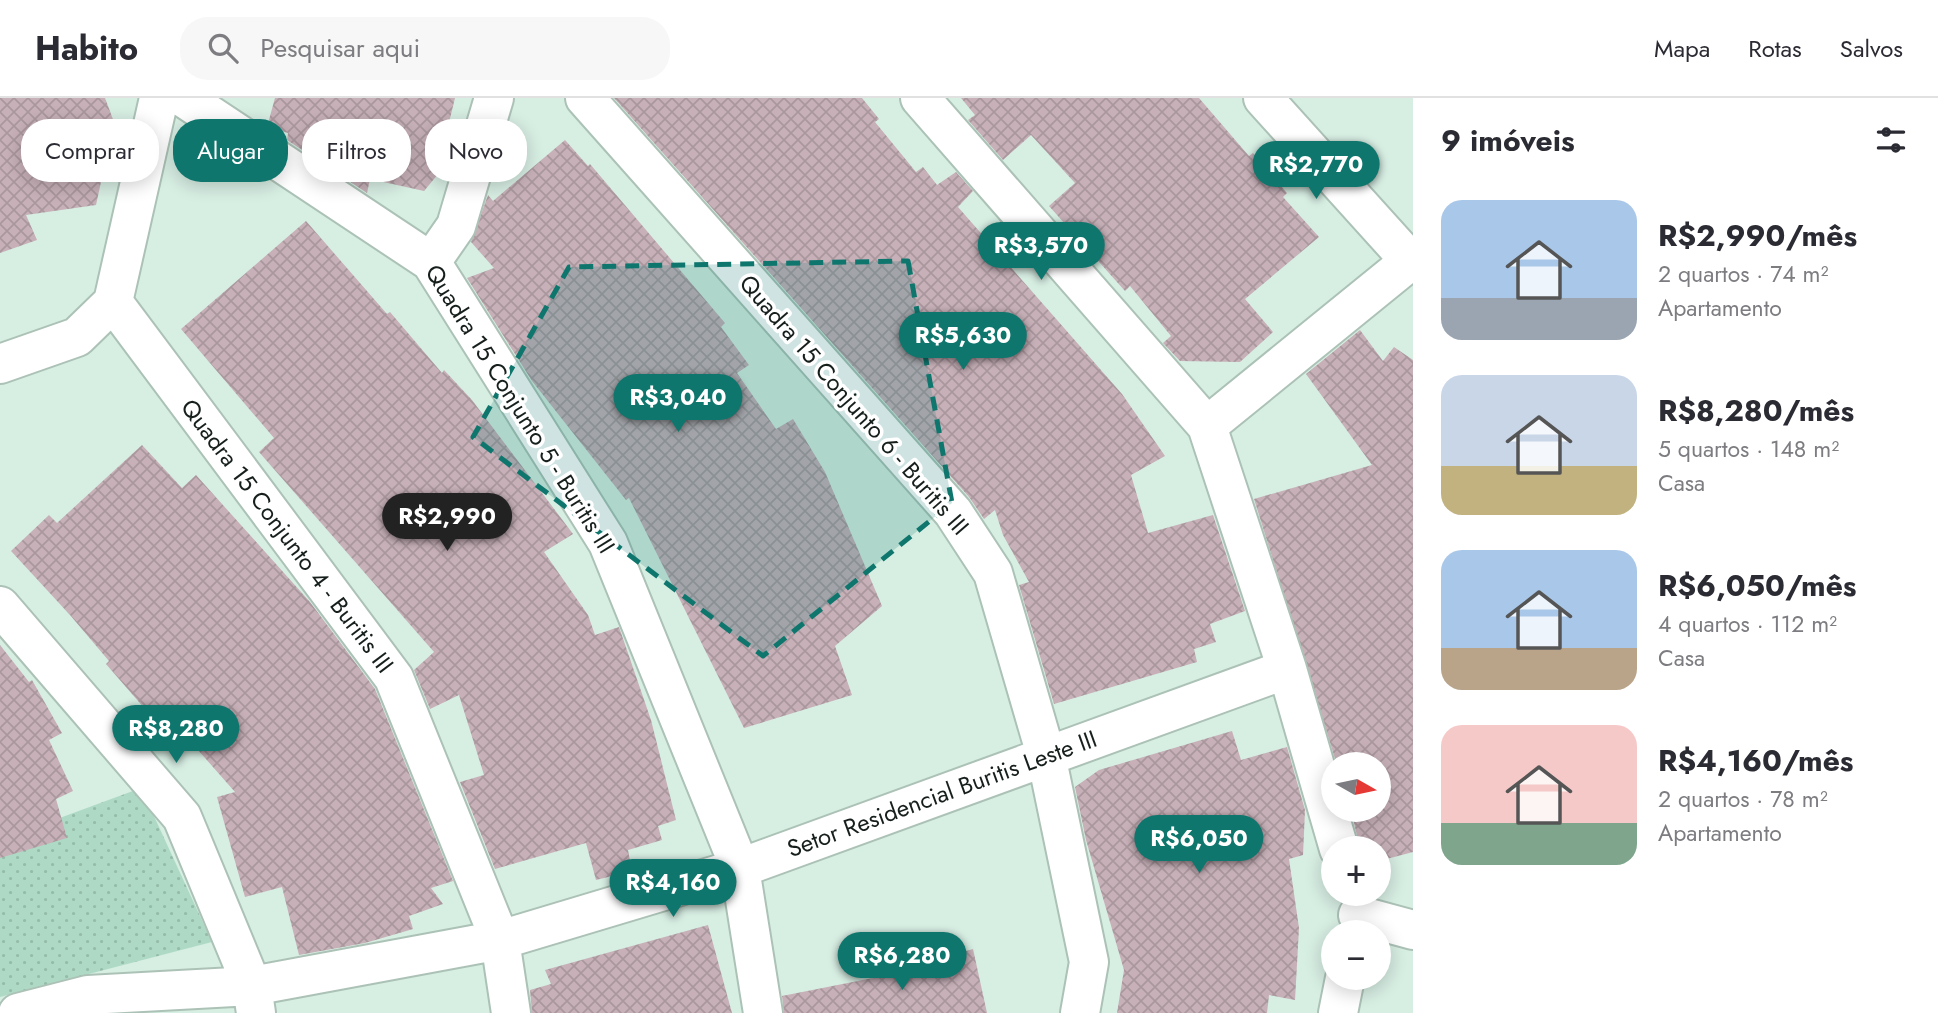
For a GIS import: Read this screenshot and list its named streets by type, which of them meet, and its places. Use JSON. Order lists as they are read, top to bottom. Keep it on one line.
{"streets":{"street":["Quadra 15 Conjunto 6 - Buritis III","Quadra 15 Conjunto 5 - Buritis III","Quadra 15 Conjunto 4 - Buritis III","Setor Residencial Buritis Leste III"]},"crossings":[["Quadra 15 Conjunto 6 - Buritis III","Setor Residencial Buritis Leste III"],["Quadra 15 Conjunto 5 - Buritis III","Setor Residencial Buritis Leste III"],["Quadra 15 Conjunto 4 - Buritis III","Setor Residencial Buritis Leste III"]],"north":"right","page":{"header":"Habito","search":"Pesquisar aqui","nav":["Mapa","Rotas","Salvos"],"heading":"9 imóveis","chip":["Comprar","Alugar","Filtros","Novo"],"price":["R$2,770","R$3,570","R$5,630","R$3,040","R$2,990","R$8,280","R$6,050","R$4,160","R$6,280"],"list":[{"name":"R$2,990/mês","note":"2 quartos · 74 m² · Apartamento"},{"name":"R$8,280/mês","note":"5 quartos · 148 m² · Casa"},{"name":"R$6,050/mês","note":"4 quartos · 112 m² · Casa"},{"name":"R$4,160/mês","note":"2 quartos · 78 m² · Apartamento"}],"map_buttons":["+","−"]}}
